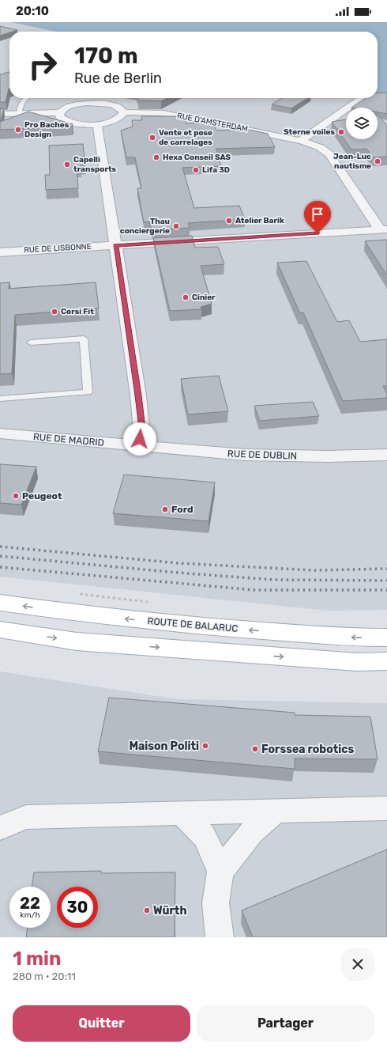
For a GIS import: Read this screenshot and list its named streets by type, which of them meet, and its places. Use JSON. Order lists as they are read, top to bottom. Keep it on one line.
{"streets":{"main road":["ROUTE DE BALARUC"],"street":["RUE D'AMSTERDAM","RUE DE LISBONNE","RUE DE MADRID","RUE DE DUBLIN"]},"crossings":[["RUE D'AMSTERDAM","RUE DE LISBONNE"],["RUE DE MADRID","RUE DE DUBLIN"]],"places":["Pro Baches Design","Sterne voiles","Vente et pose de carrelages","Hexa Conseil SAS","Jean-Luc nautisme","Capelli transports","Lifa 3D","Atelier Barik","Thau conciergerie","Cinier","Corsi Fit","Peugeot","Ford","Maison Politi","Forssea robotics","Würth"],"page":{"status":"20:10","turn":["170 m","Rue de Berlin"],"speed":"22 km/h","limit":"30","heading":["1 min","280 m · 20:11"],"buttons":["Quitter","Partager"]}}
